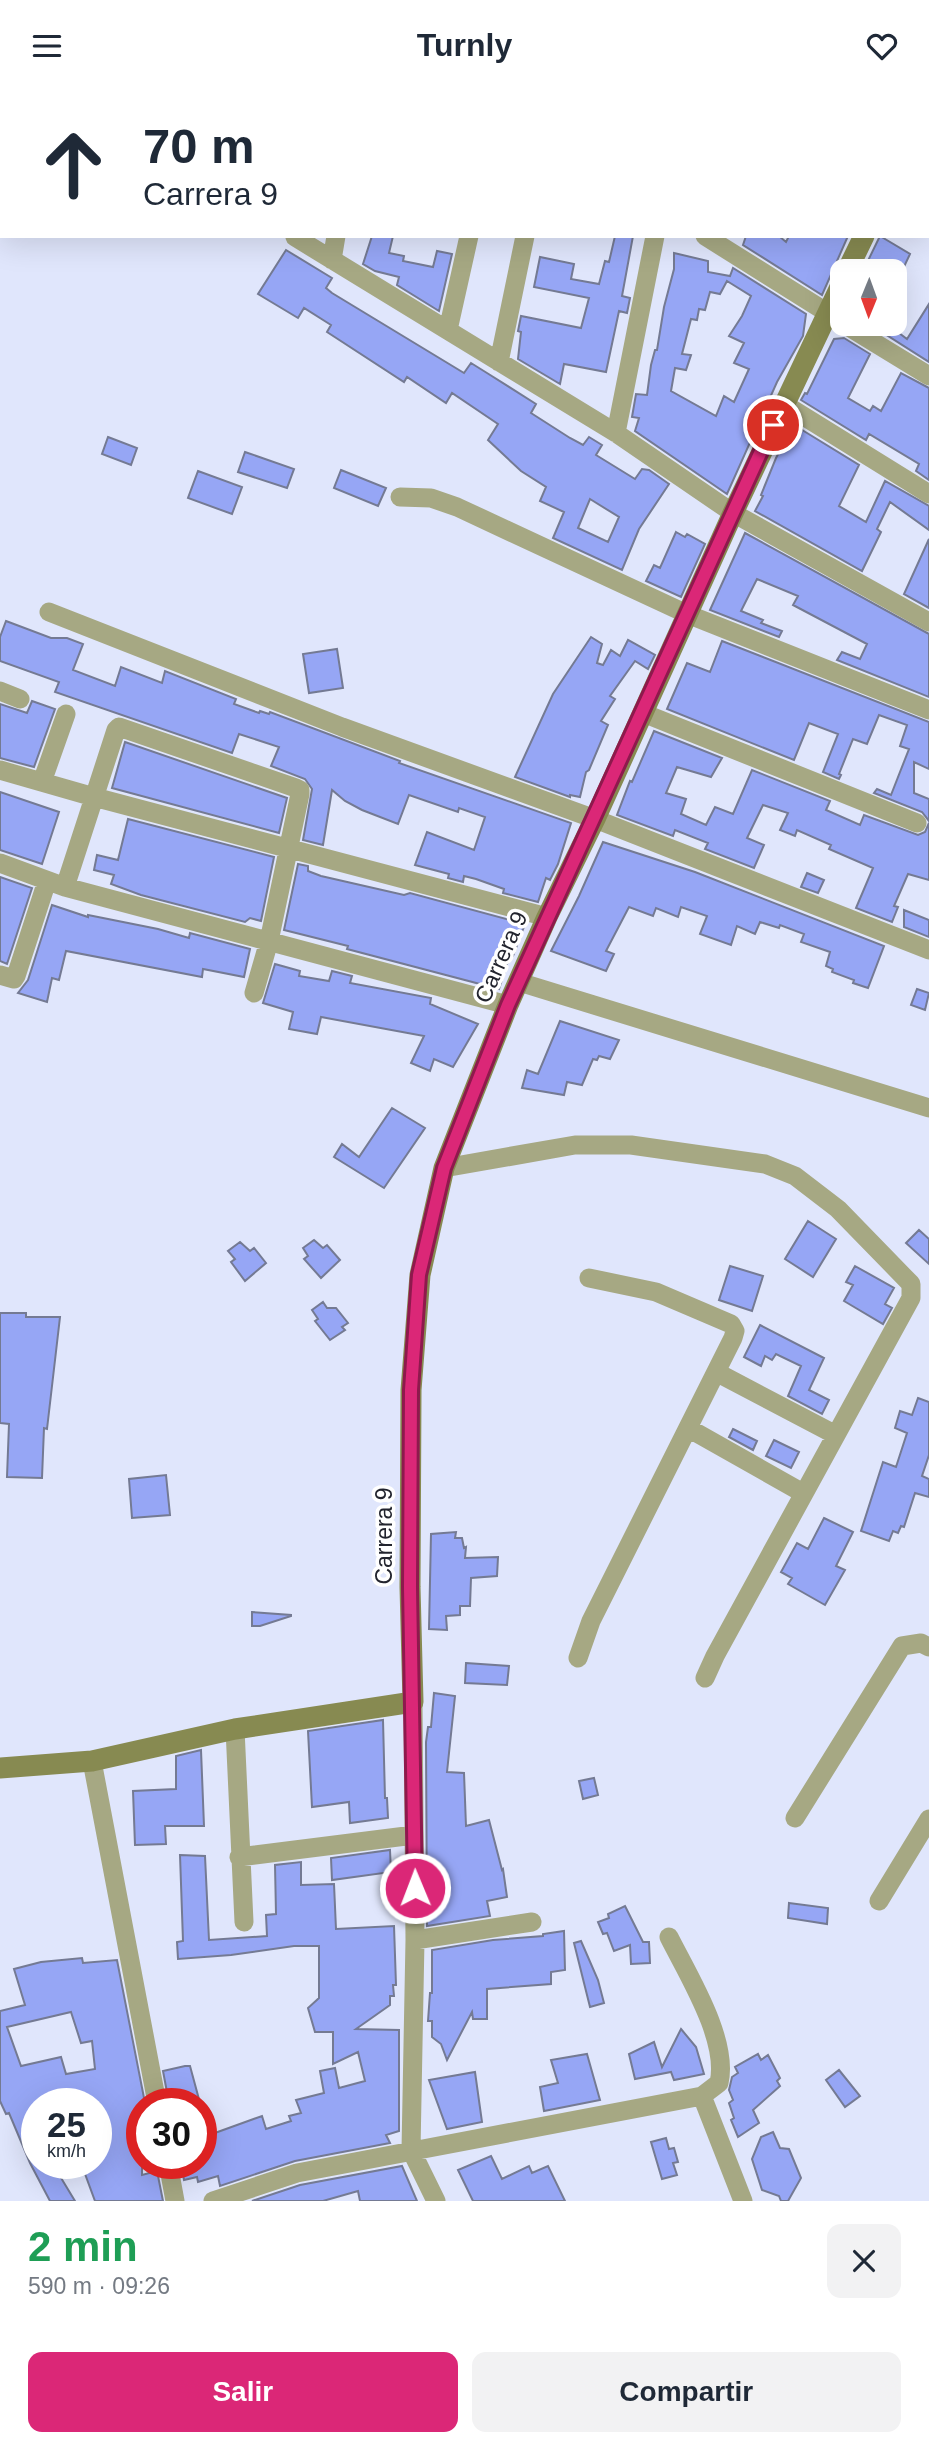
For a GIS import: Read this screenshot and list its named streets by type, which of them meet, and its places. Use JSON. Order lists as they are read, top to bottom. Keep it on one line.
{"streets":{"main road":["Carrera 9"]},"north":"bottom","page":{"header":"Turnly","turn":["70 m","Carrera 9"],"speed":"25 km/h","limit":"30","heading":["2 min","590 m · 09:26"],"buttons":["Salir","Compartir"]}}
